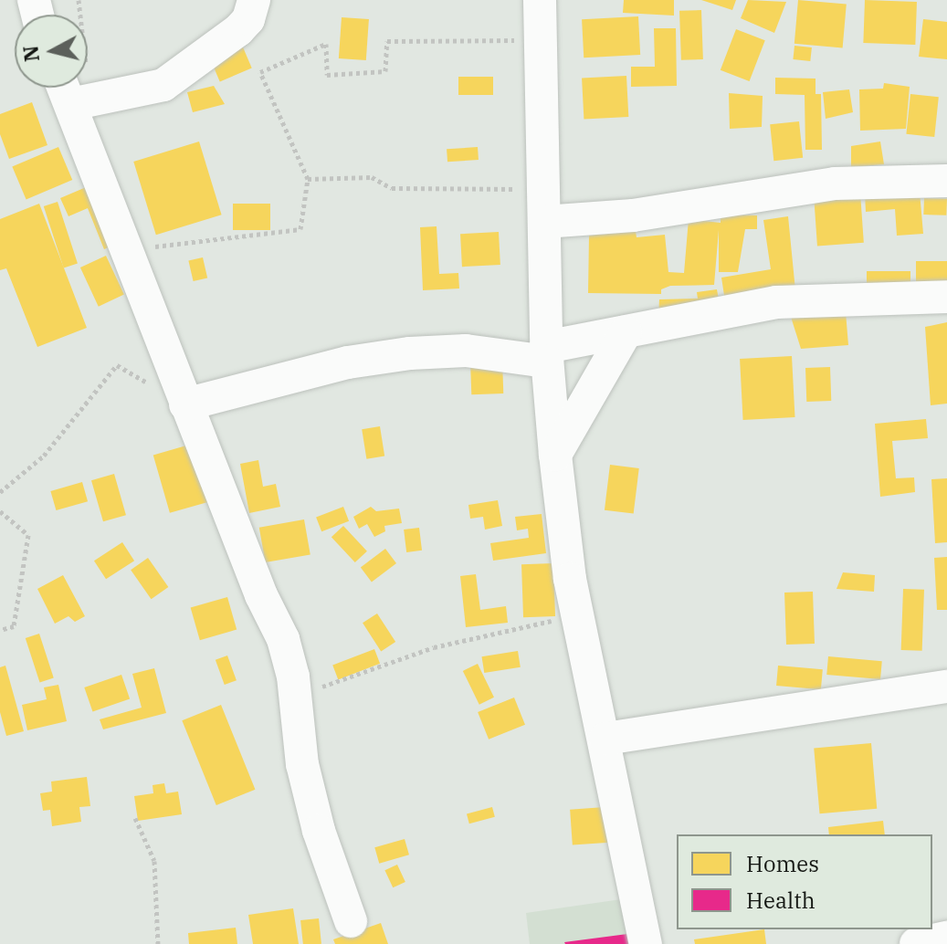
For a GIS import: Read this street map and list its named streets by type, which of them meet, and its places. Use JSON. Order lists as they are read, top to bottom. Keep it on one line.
{"legend":["Homes","Health"],"north":"left"}
